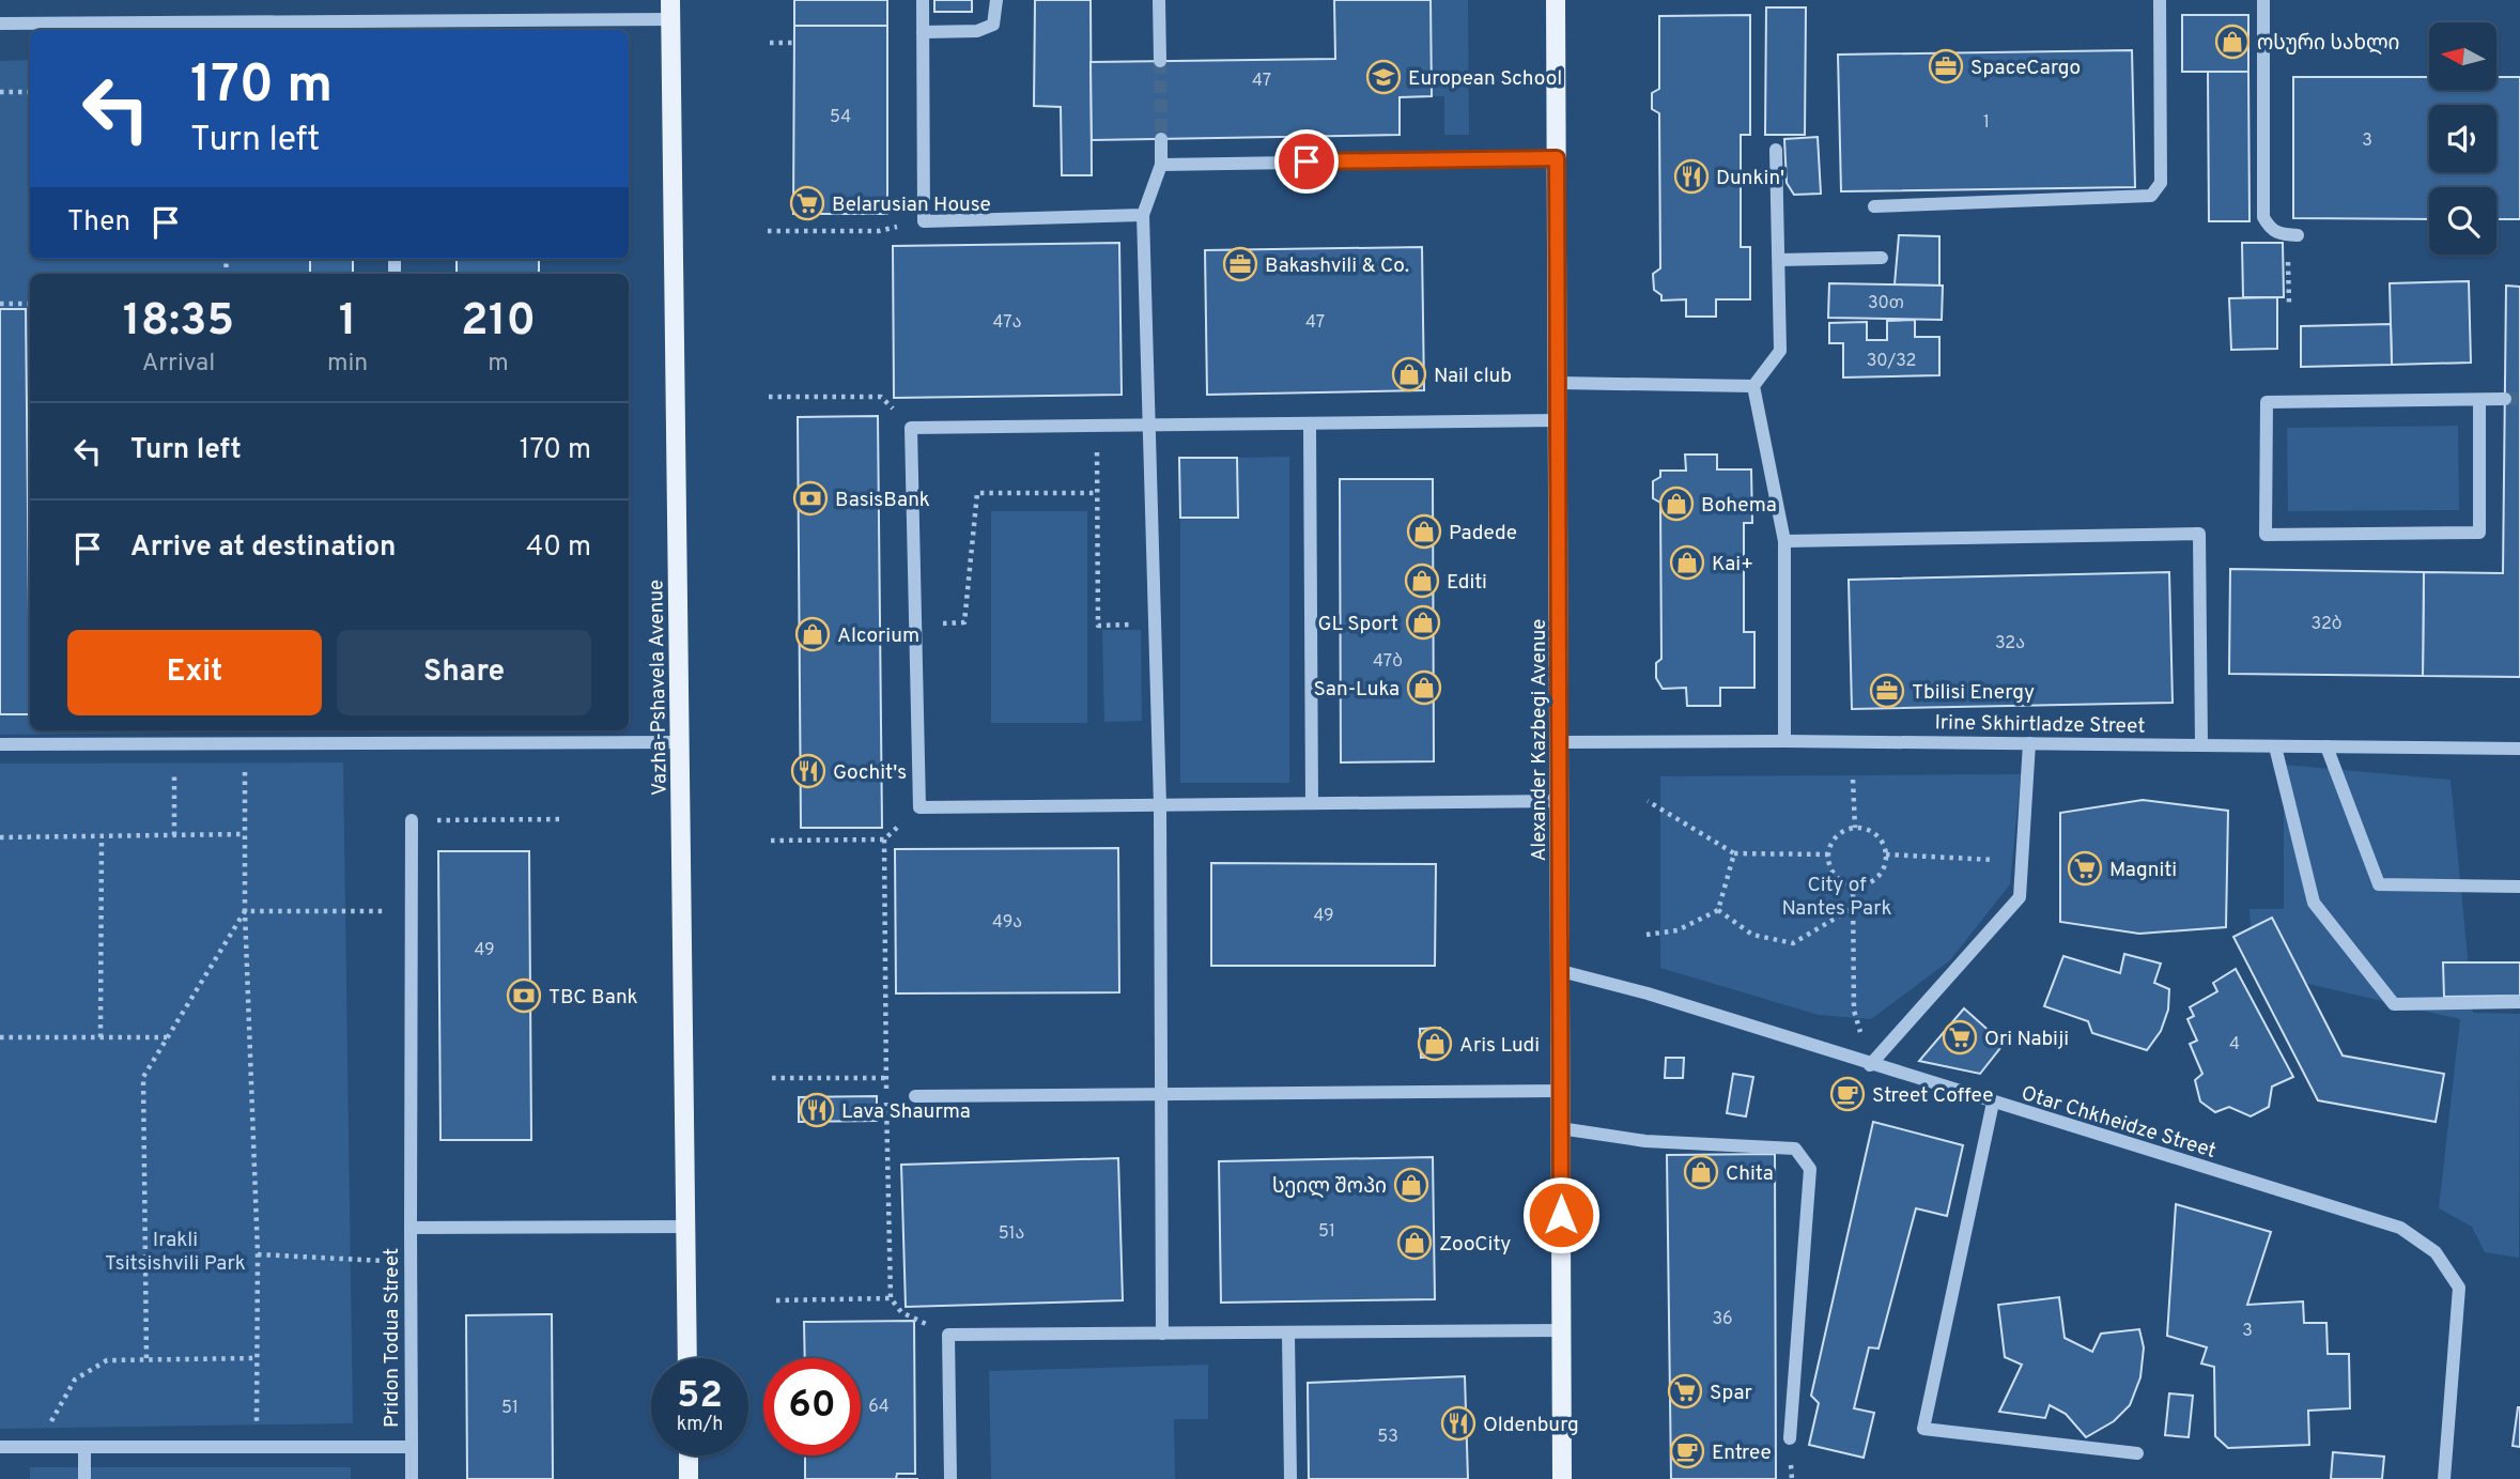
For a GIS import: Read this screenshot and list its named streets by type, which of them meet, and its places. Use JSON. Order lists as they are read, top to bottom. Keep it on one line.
{"streets":{"main road":["Vazha-Pshavela Avenue","Alexander Kazbegi Avenue"],"street":["Irine Skhirtladze Street","Otar Chkheidze Street","Pridon Todua Street"]},"crossings":[["Vazha-Pshavela Avenue","Pridon Todua Street"],["Irine Skhirtladze Street","Alexander Kazbegi Avenue"],["Alexander Kazbegi Avenue","Otar Chkheidze Street"]],"parks":["City of Nantes Park","Irakli Tsitsishvili Park"],"places":{"shop":["ოსური სახლი","Nail club","Bohema","Padede","Kai+","Editi","GL Sport","Alcorium","San-Luka","Aris Ludi","Chita","სეილ შოპი","ZooCity"],"office":["SpaceCargo","Bakashvili & Co.","Tbilisi Energy"],"school or university":["European School"],"restaurant":["Dunkin'","Gochit's","Lava Shaurma","Oldenburg"],"supermarket":["Belarusian House","Magniti","Ori Nabiji","Spar"],"bank":["BasisBank","TBC Bank"],"cafe":["Street Coffee","Entree"]},"house_numbers":["47","54","1","3","30თ","47ა","47","30/32","32ბ","32ა","47ბ","49","49ა","49","4","51","51ა","36","3","64","51","53"],"north":"left","page":{"turn":["170 m","Turn left"],"then":"Then","eta":["18:35","Arrival","1","min","210","m"],"list":[{"name":"Turn left","value":"170 m"},{"name":"Arrive at destination","value":"40 m"}],"buttons":["Exit","Share"],"speed":"52 km/h","limit":"60"}}
